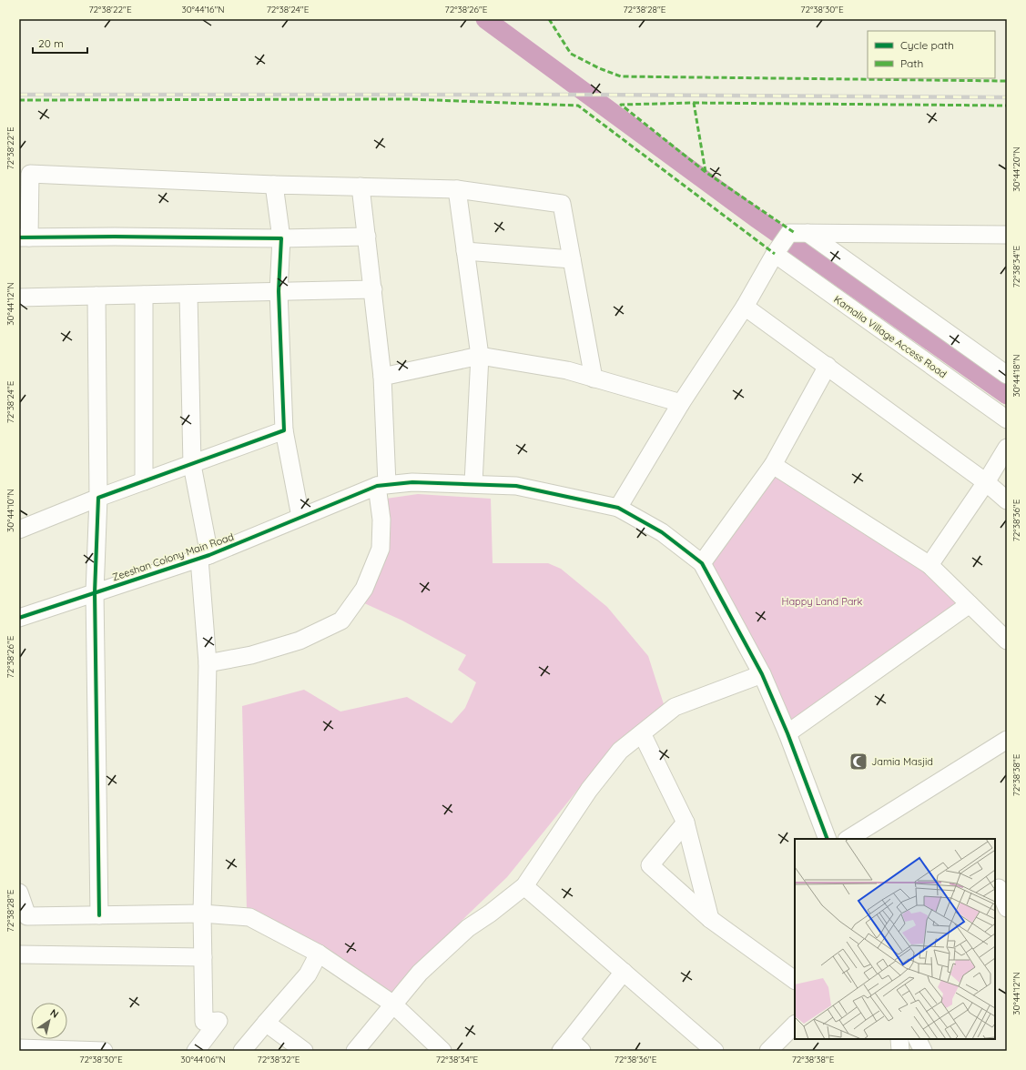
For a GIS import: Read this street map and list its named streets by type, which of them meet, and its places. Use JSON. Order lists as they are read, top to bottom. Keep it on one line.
{"streets":{"street":["Kamalia Village Access Road","Zeeshan Colony Main Road"]},"parks":["Happy Land Park"],"places":{"mosque":["Jamia Masjid"]},"legend":["Cycle path","Path"],"scale_bar":"20 m","north":"top right","coordinates":["72°38'22\"E","30°44'16\"N","72°38'24\"E","72°38'26\"E","72°38'28\"E","72°38'30\"E","30°44'20\"N","72°38'34\"E","30°44'12\"N","30°44'18\"N","30°44'10\"N","72°38'36\"E","72°38'38\"E","30°44'06\"N","72°38'32\"E"]}
